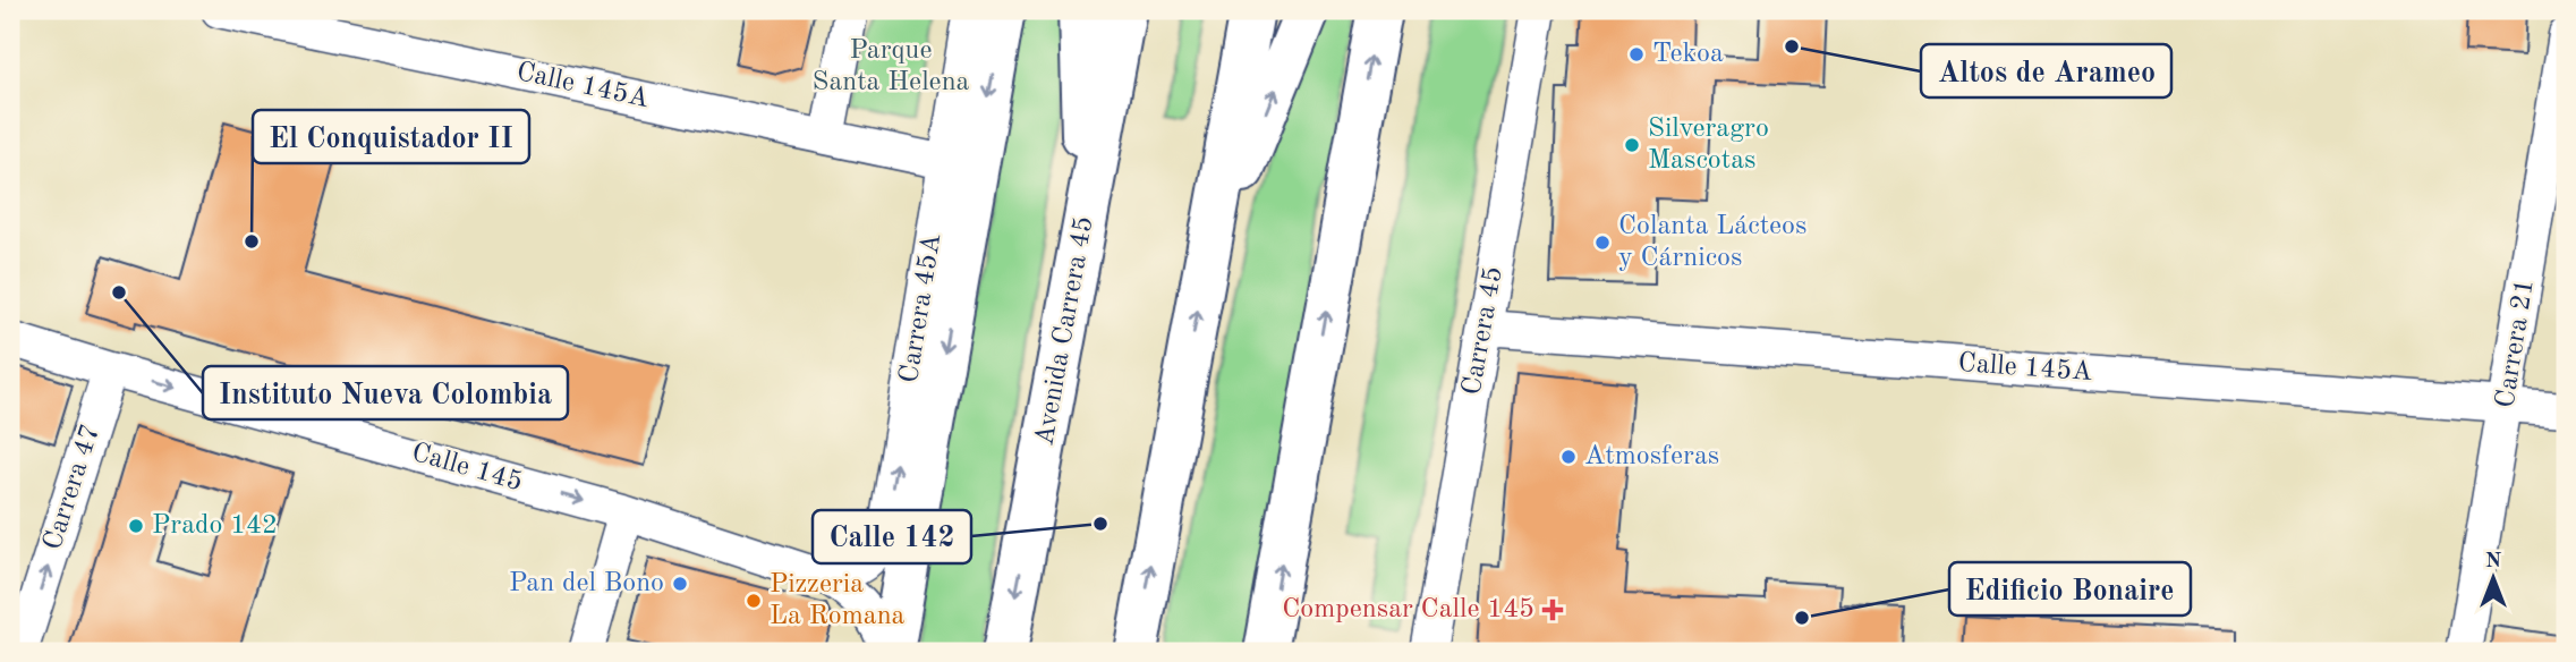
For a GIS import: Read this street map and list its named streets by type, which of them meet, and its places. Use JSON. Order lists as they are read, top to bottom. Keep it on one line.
{"streets":{"highway":["Avenida Carrera 45"],"street":["Calle 145A","Carrera 45A","Carrera 45","Carrera 21","Calle 145","Carrera 47"]},"crossings":[["Calle 145A","Carrera 45A"],["Calle 145A","Carrera 45"],["Calle 145A","Carrera 21"],["Carrera 45A","Calle 145"],["Calle 145","Carrera 47"]],"one_way":["Carrera 45A","Calle 145","Carrera 47"],"parks":["Parque Santa Helena"],"places":{"other":["Altos de Arameo","Tekoa","Silveragro Mascotas","El Conquistador II","Colanta Lácteos y Cárnicos","Instituto Nueva Colombia","Atmosferas","Calle 142","Prado 142","Pan del Bono","Pizzeria La Romana","Edificio Bonaire"],"health":["Compensar Calle 145"]},"north":"top"}
